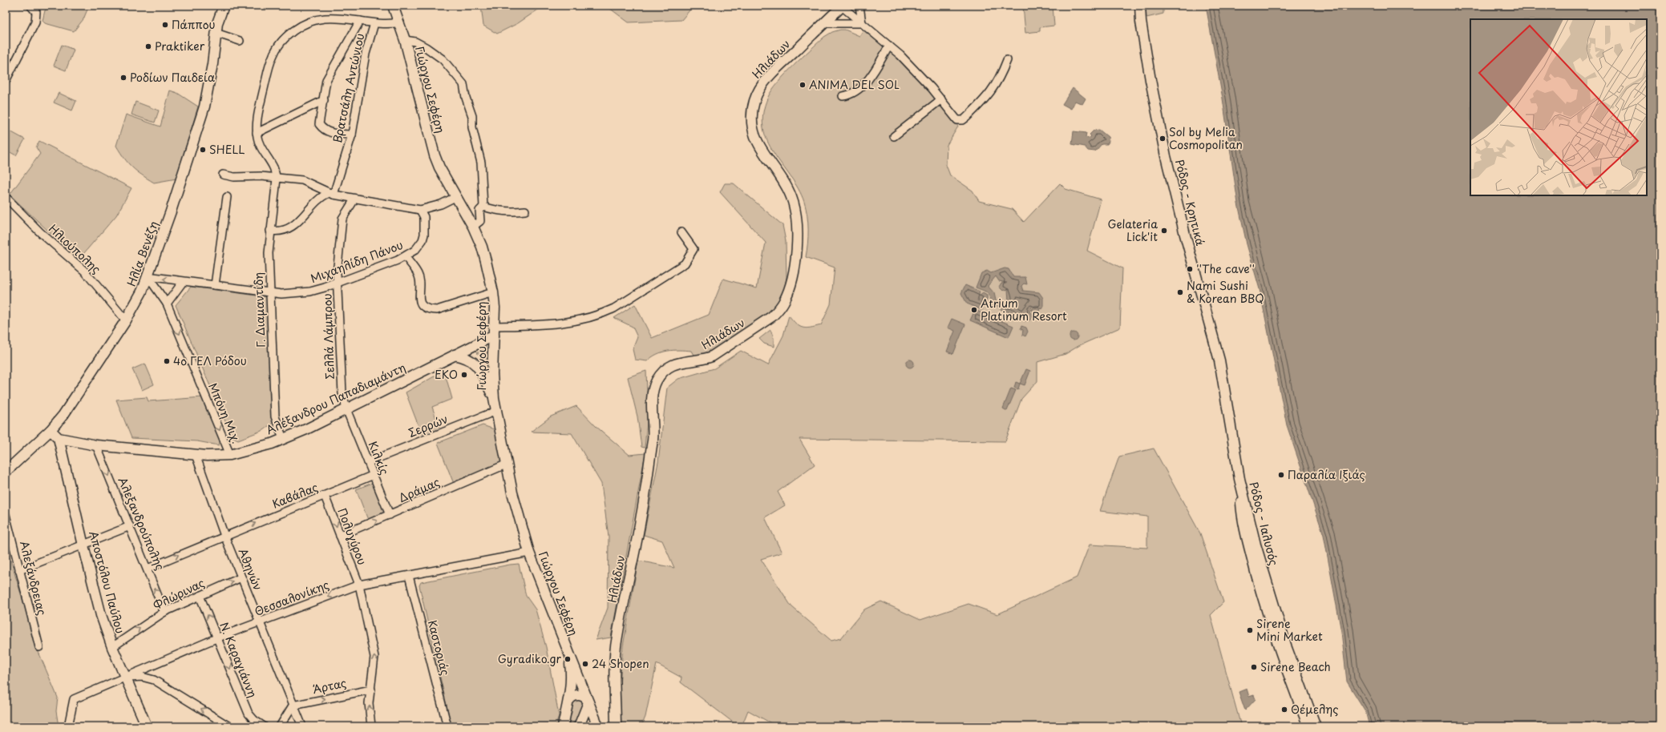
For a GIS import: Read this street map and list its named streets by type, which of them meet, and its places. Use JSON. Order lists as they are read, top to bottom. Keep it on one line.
{"streets":{"street":["Ηλιάδων","Βρατσάλη Αντώνιου","Γιώργου Σεφέρη","Ρόδος - Κρητικά","Ηλιούπολης","Ηλία Βενέζη","Μιχαηλίδη Πάνου","Γ. Διαμαντίδη","Σελλά Λάμπρου","Αλέξανδρου Παπαδιαμάντη","Μπόνη Μιχ.","Σερρών","Κιλκίς","Δράμας","Καβάλας","Αλεξανδρούπολης","Ρόδος - Ιαλυσός","Πολυγύρου","Αθηνών","Αλεξάνδρειας","Αποστόλου Παύλου","Φλώρινας","Θεσσαλονίκης","Καστοριάς","Ν. Καραγιάννη","Άρτας"]},"crossings":[["Γιώργου Σεφέρη","Αλέξανδρου Παπαδιαμάντη"],["Γιώργου Σεφέρη","Σερρών"],["Γιώργου Σεφέρη","Δράμας"],["Γιώργου Σεφέρη","Θεσσαλονίκης"],["Ρόδος - Κρητικά","Ρόδος - Ιαλυσός"],["Ηλιούπολης","Ηλία Βενέζη"],["Ηλία Βενέζη","Μιχαηλίδη Πάνου"],["Ηλία Βενέζη","Μπόνη Μιχ."],["Μιχαηλίδη Πάνου","Γ. Διαμαντίδη"],["Μιχαηλίδη Πάνου","Σελλά Λάμπρου"],["Μιχαηλίδη Πάνου","Μπόνη Μιχ."],["Γ. Διαμαντίδη","Αλέξανδρου Παπαδιαμάντη"],["Σελλά Λάμπρου","Αλέξανδρου Παπαδιαμάντη"],["Σελλά Λάμπρου","Κιλκίς"],["Αλέξανδρου Παπαδιαμάντη","Μπόνη Μιχ."],["Αλέξανδρου Παπαδιαμάντη","Κιλκίς"],["Αλέξανδρου Παπαδιαμάντη","Αλεξανδρούπολης"],["Αλέξανδρου Παπαδιαμάντη","Αθηνών"],["Αλέξανδρου Παπαδιαμάντη","Αποστόλου Παύλου"],["Σερρών","Κιλκίς"],["Κιλκίς","Δράμας"],["Κιλκίς","Καβάλας"],["Δράμας","Πολυγύρου"],["Καβάλας","Αλεξανδρούπολης"],["Καβάλας","Πολυγύρου"],["Καβάλας","Αθηνών"],["Αλεξανδρούπολης","Φλώρινας"],["Πολυγύρου","Θεσσαλονίκης"],["Πολυγύρου","Άρτας"],["Αθηνών","Φλώρινας"],["Αθηνών","Θεσσαλονίκης"],["Αθηνών","Άρτας"],["Αποστόλου Παύλου","Φλώρινας"],["Αποστόλου Παύλου","Θεσσαλονίκης"],["Φλώρινας","Ν. Καραγιάννη"],["Θεσσαλονίκης","Καστοριάς"],["Θεσσαλονίκης","Ν. Καραγιάννη"]],"one_way":["Μπόνη Μιχ.","Καβάλας","Φλώρινας","Άρτας"],"places":["Πάππου","Praktiker","Ροδίων Παιδεία","ANIMA DEL SOL","Sol by Melia Cosmopolitan","SHELL","Gelateria Lick'it","''The cave''","Nami Sushi & Korean BBQ","Atrium Platinum Resort","4ο ΓΕΛ Ρόδου","EKO","Παραλία Ιξιάς","Sirene Mini Market","Gyradiko.gr","24 Shopen","Sirene Beach","Θέμελης"]}
